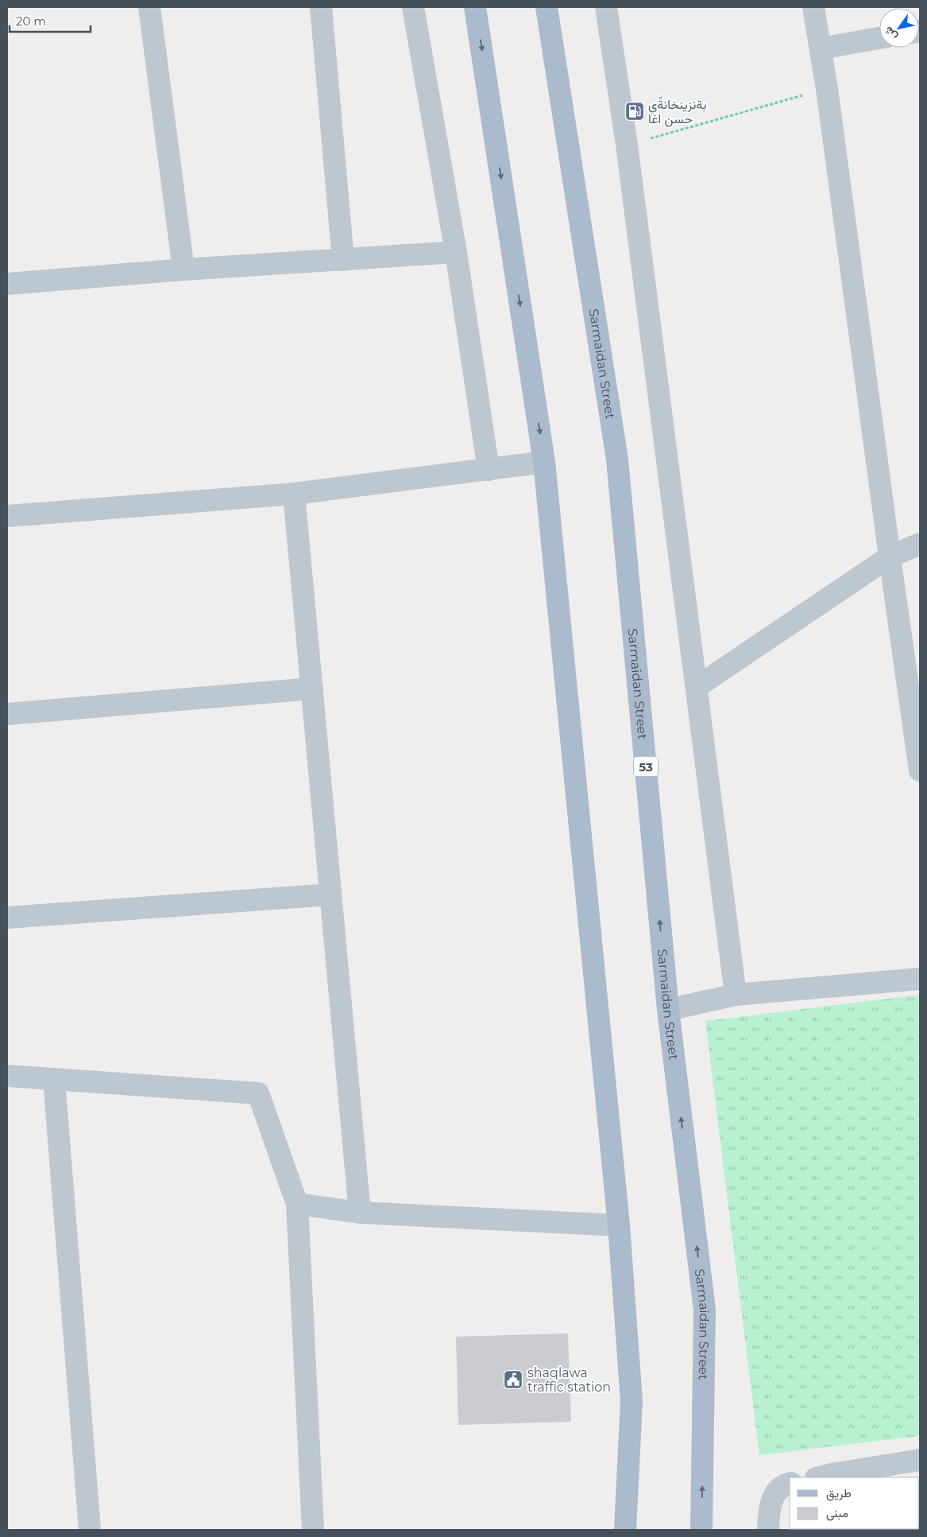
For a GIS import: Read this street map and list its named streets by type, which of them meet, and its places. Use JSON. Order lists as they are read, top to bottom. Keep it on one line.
{"streets":{"main road":["Sarmaidan Street","53"]},"places":{"fuel station":["بةنزينخانةًي حسن اغا"],"public building":["shaqlawa traffic station"]},"legend":["طريق","مبنى"],"scale_bar":"20 m","north":"bottom left"}
